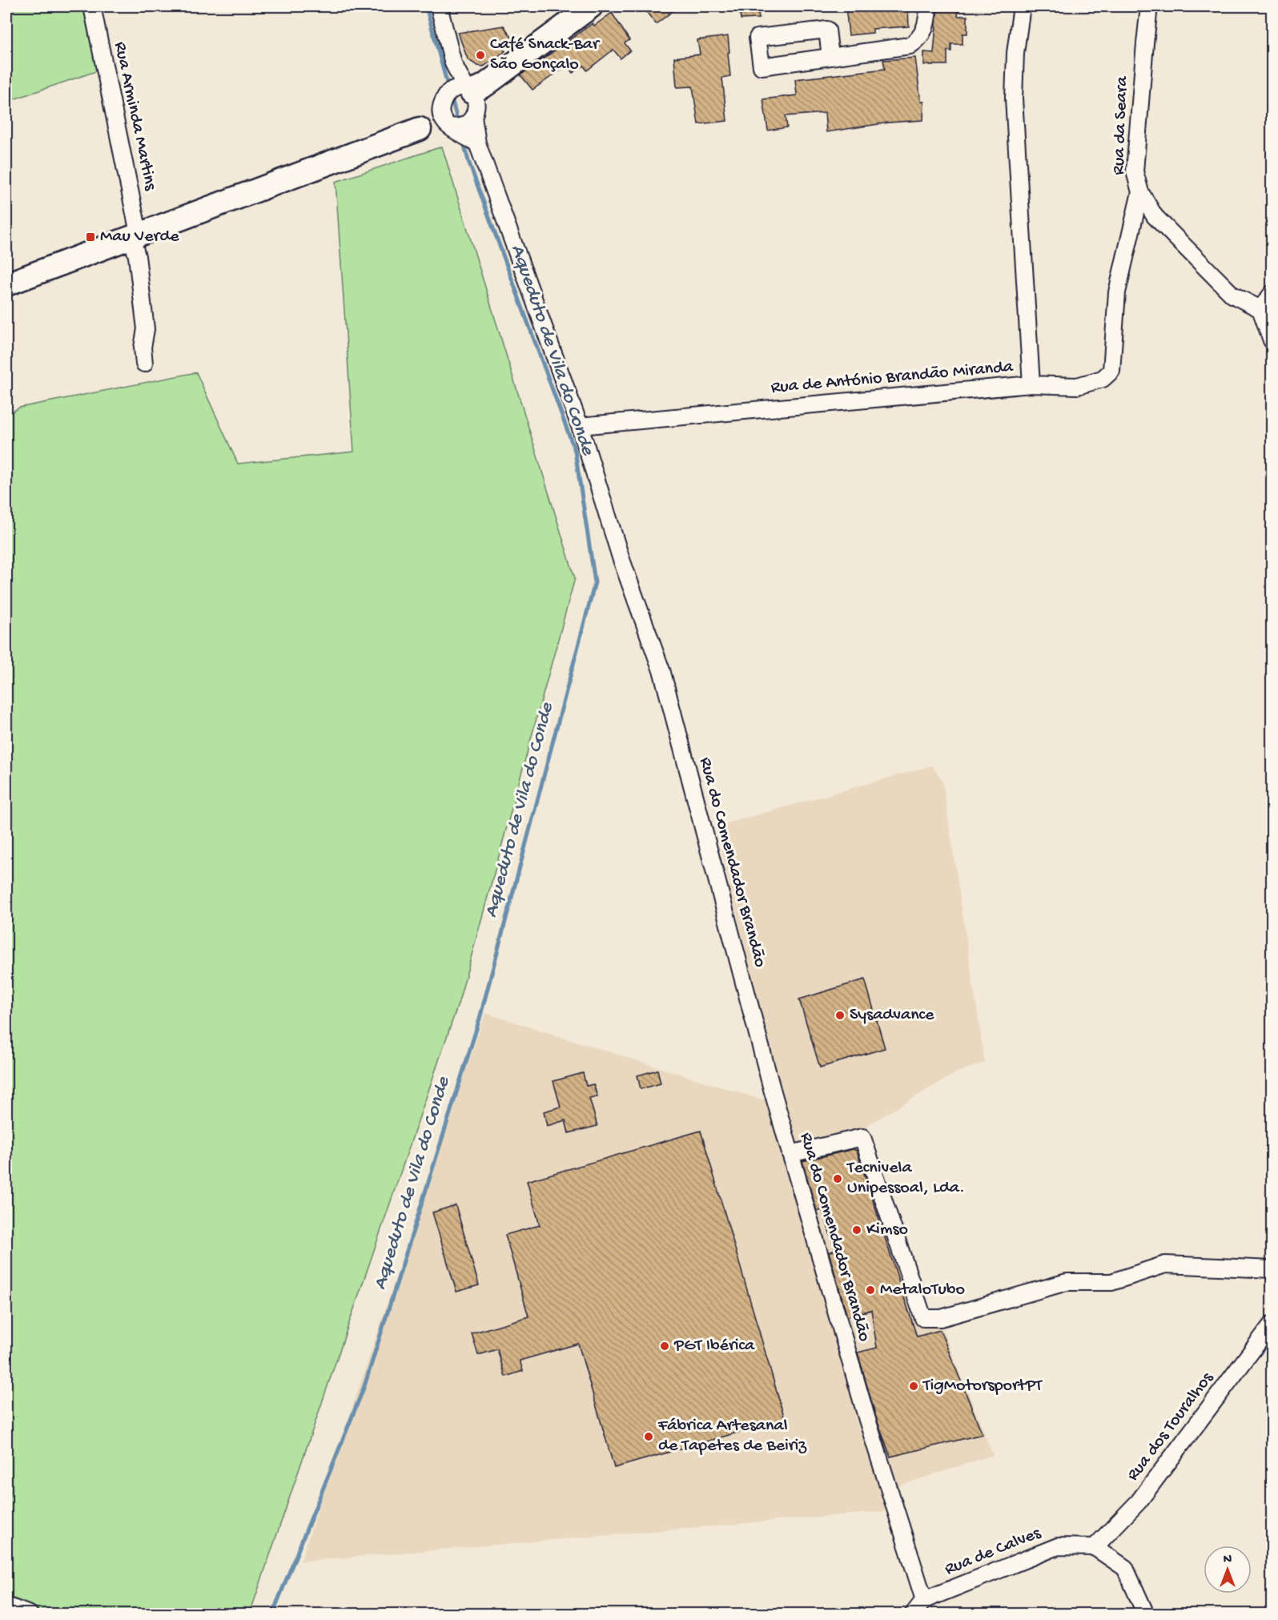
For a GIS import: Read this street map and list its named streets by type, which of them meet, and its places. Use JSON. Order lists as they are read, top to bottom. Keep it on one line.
{"streets":{"street":["Rua Arminda Martins","Rua da Seara","Rua de António Brandão Miranda","Rua do Comendador Brandão","Rua dos Touralhos","Rua de Calves"]},"crossings":[["Rua de António Brandão Miranda","Rua do Comendador Brandão"],["Rua do Comendador Brandão","Rua de Calves"],["Rua dos Touralhos","Rua de Calves"]],"water":["Aqueduto de Vila do Conde"],"places":{"other":["Café Snack-Bar São Gonçalo","Sysadvance","Tecnivela Unipessoal, Lda.","Kimso","MetaloTubo","PGT Ibérica","TigMotorsportPT","Fábrica Artesanal de Tapetes de Beiriz"],"transit":["Mau Verde"]},"north":"top"}
